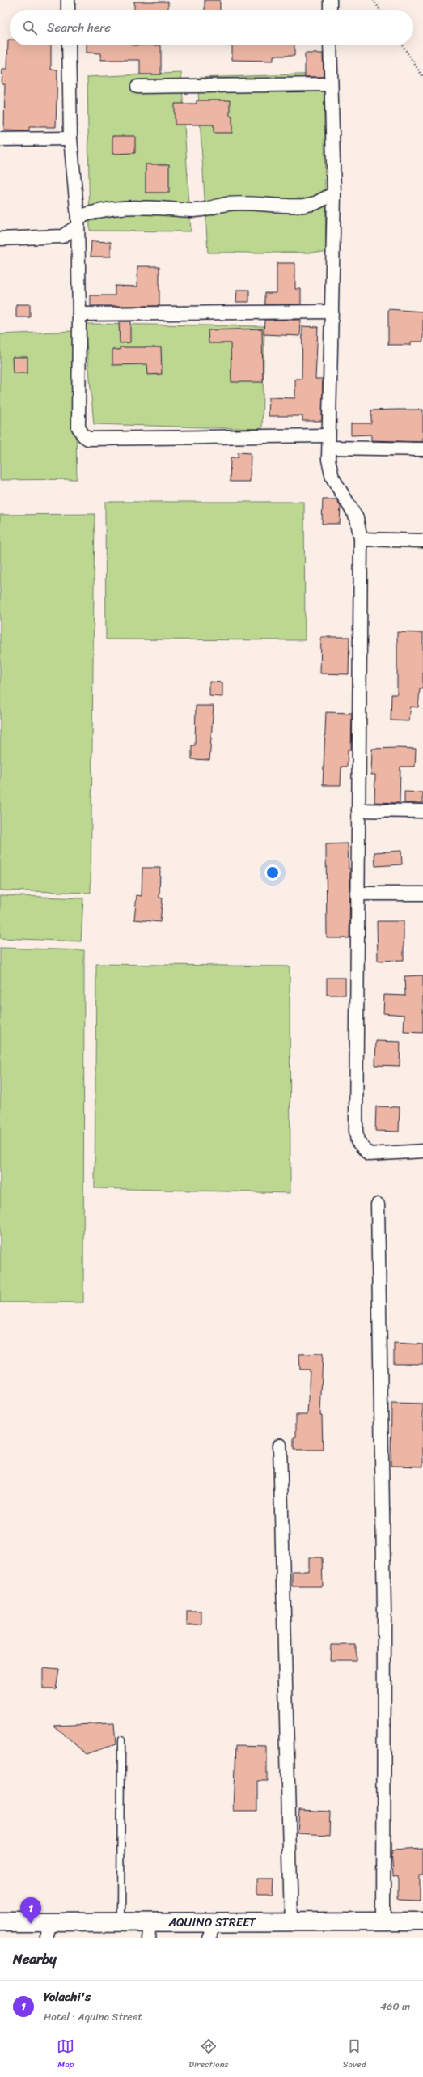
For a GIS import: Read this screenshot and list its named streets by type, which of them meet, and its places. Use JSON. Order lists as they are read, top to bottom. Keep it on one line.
{"streets":{"main road":["AQUINO STREET"]},"page":{"search":"Search here","pins":"1","heading":"Nearby","list":[{"mark":"1","name":"Yolachi's","note":"Hotel · Aquino Street","value":"460 m"}],"nav":["Map","Directions","Saved"]}}
